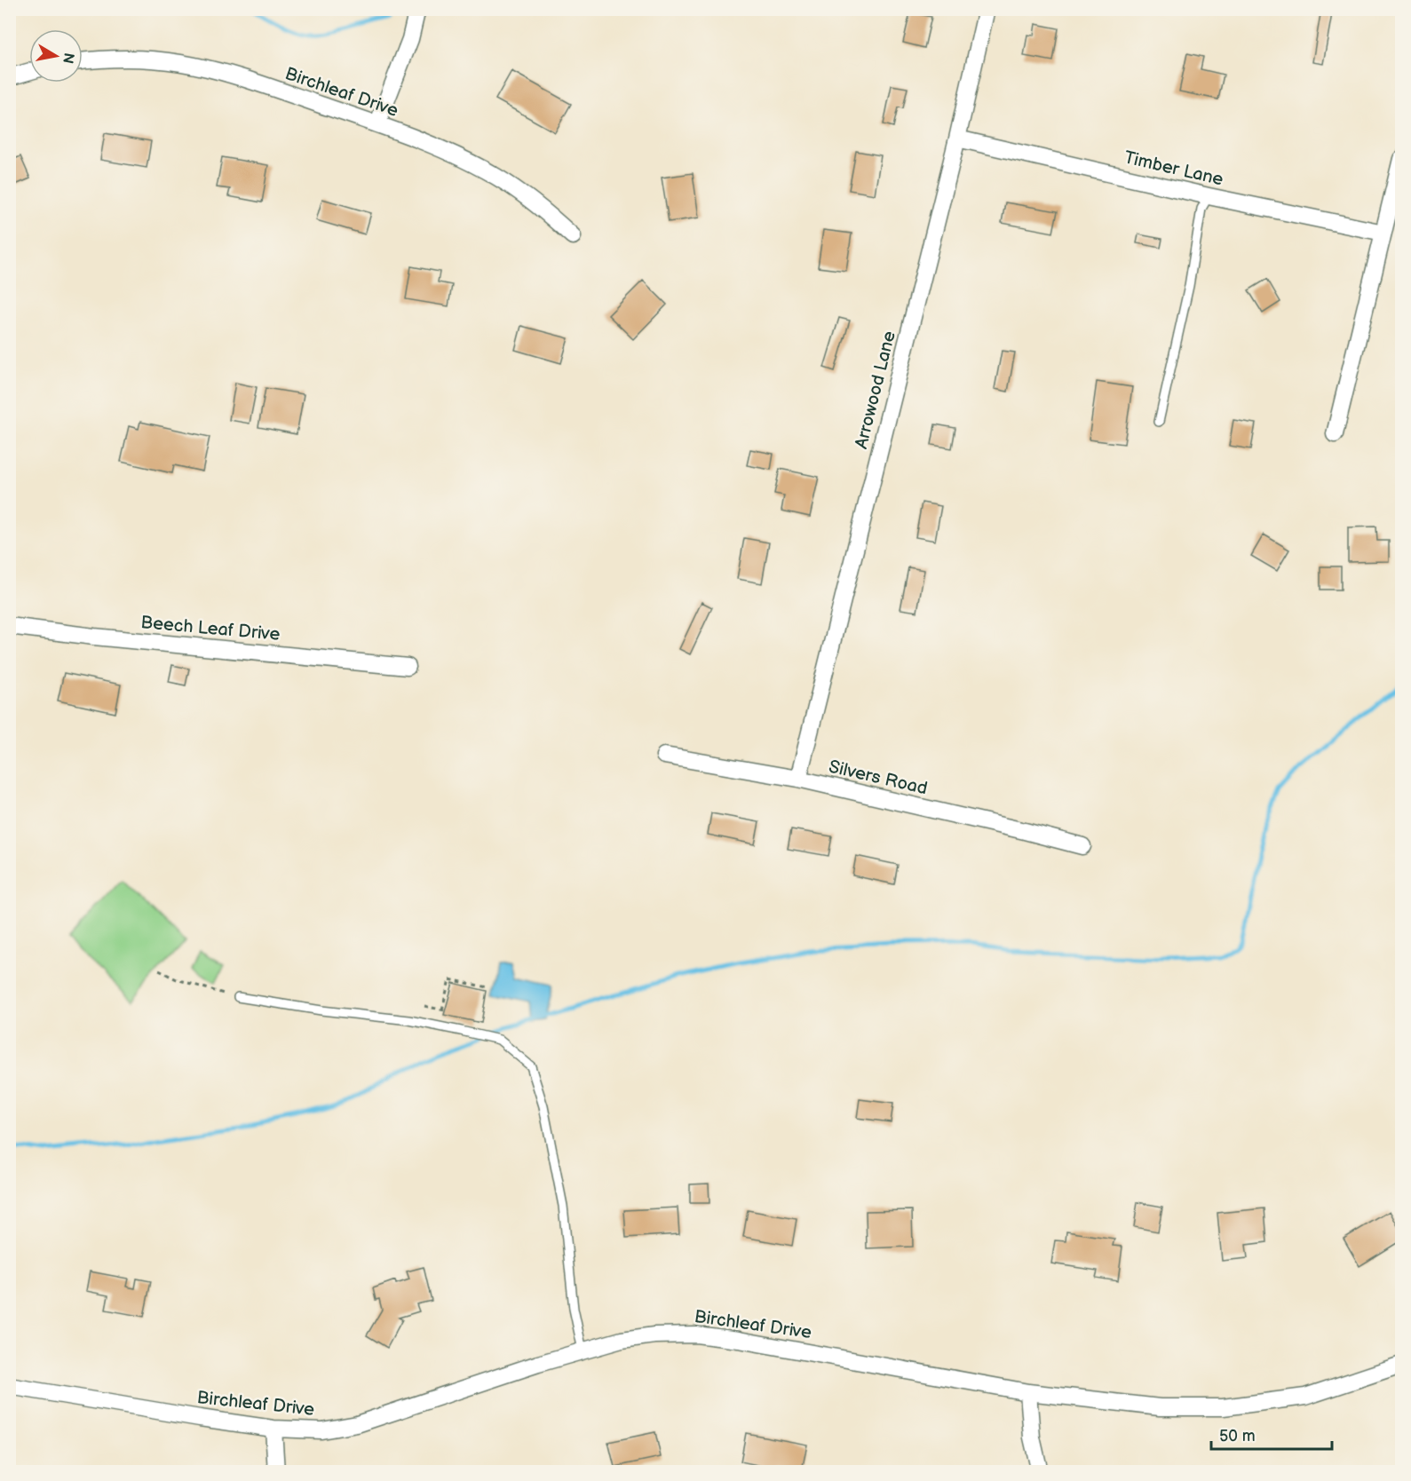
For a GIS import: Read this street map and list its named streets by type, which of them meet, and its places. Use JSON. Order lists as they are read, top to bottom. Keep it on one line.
{"streets":{"street":["Birchleaf Drive","Timber Lane","Arrowood Lane","Beech Leaf Drive","Silvers Road"]},"crossings":[["Timber Lane","Arrowood Lane"],["Arrowood Lane","Silvers Road"]],"scale_bar":"50 m","north":"right"}
